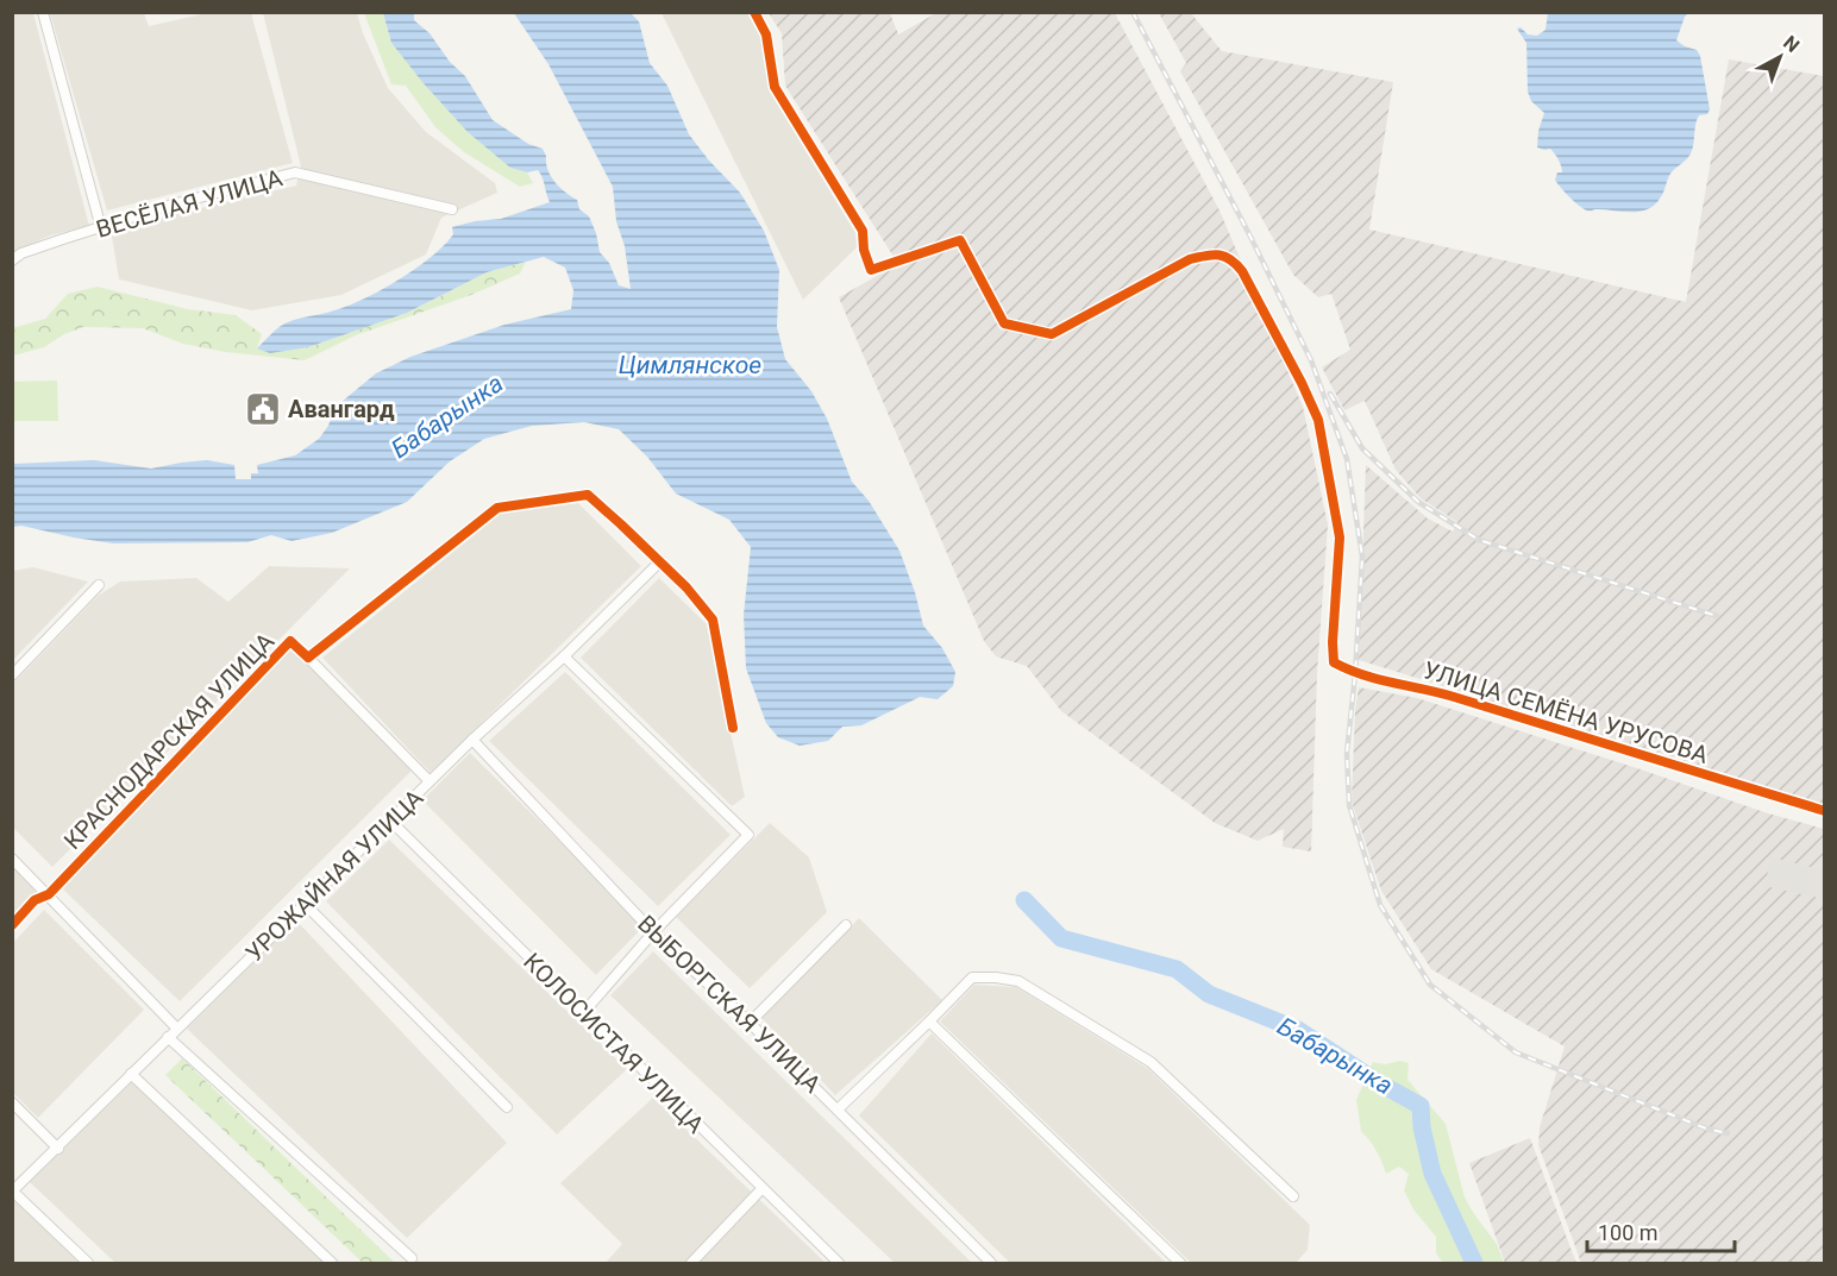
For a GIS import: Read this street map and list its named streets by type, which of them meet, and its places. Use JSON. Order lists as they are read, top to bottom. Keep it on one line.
{"streets":{"street":["ВЕСЁЛАЯ УЛИЦА","УЛИЦА СЕМЁНА УРУСОВА","КРАСНОДАРСКАЯ УЛИЦА","УРОЖАЙНАЯ УЛИЦА","ВЫБОРГСКАЯ УЛИЦА","КОЛОСИСТАЯ УЛИЦА"]},"crossings":[["КРАСНОДАРСКАЯ УЛИЦА","УРОЖАЙНАЯ УЛИЦА"],["УРОЖАЙНАЯ УЛИЦА","ВЫБОРГСКАЯ УЛИЦА"],["УРОЖАЙНАЯ УЛИЦА","КОЛОСИСТАЯ УЛИЦА"]],"water":["Цимлянское","Бабарынка"],"places":{"public building":["Авангард"]},"scale_bar":"100 m","north":"top right"}
